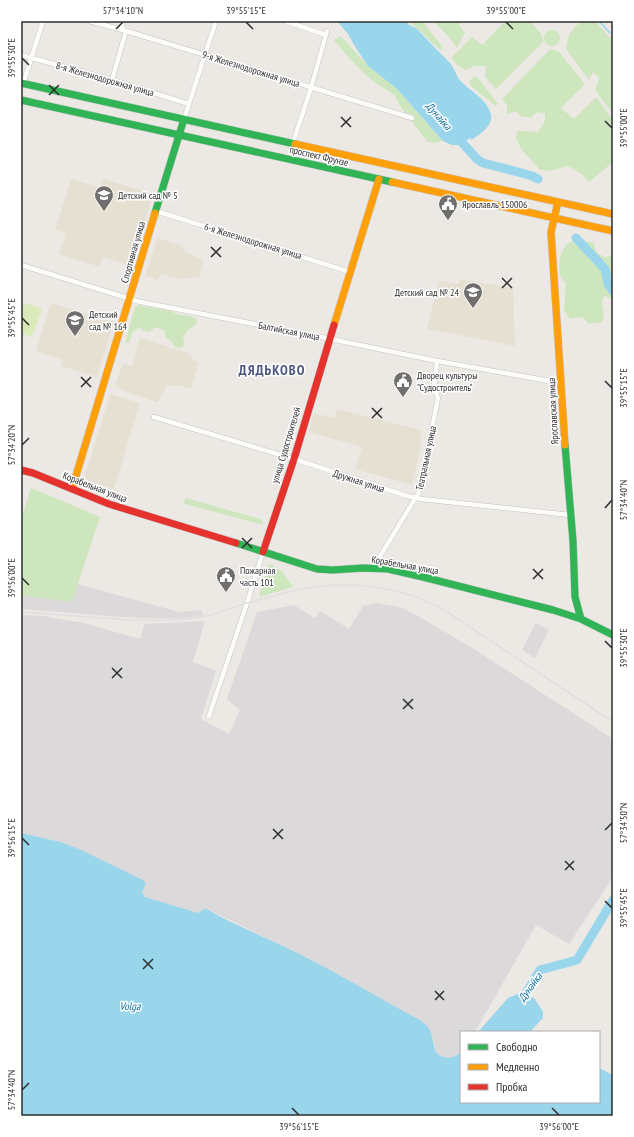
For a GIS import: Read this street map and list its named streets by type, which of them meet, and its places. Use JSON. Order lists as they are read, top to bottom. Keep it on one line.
{"streets":{"street":["9-я Железнодорожная улица","8-я Железнодорожная улица","проспект Фрунзе","6-я Железнодорожная улица","Спортивная улица","Балтийская улица","Ярославская улица","улица Судостроителей","Театральная улица","Дружная улица","Корабельная улица"]},"crossings":[["9-я Железнодорожная улица","Спортивная улица"],["8-я Железнодорожная улица","Спортивная улица"],["проспект Фрунзе","Спортивная улица"],["проспект Фрунзе","Ярославская улица"],["проспект Фрунзе","улица Судостроителей"],["6-я Железнодорожная улица","Спортивная улица"],["6-я Железнодорожная улица","улица Судостроителей"],["Спортивная улица","Балтийская улица"],["Спортивная улица","Корабельная улица"],["Балтийская улица","Ярославская улица"],["Балтийская улица","улица Судостроителей"],["Балтийская улица","Театральная улица"],["Ярославская улица","Дружная улица"],["Ярославская улица","Корабельная улица"],["улица Судостроителей","Дружная улица"],["улица Судостроителей","Корабельная улица"],["Театральная улица","Дружная улица"],["Театральная улица","Корабельная улица"]],"districts":["ДЯДЬКОВО"],"water":["Дунайка","Volga"],"places":{"school or university":["Детский сад № 5","Детский сад № 24","Детский сад № 164"],"public building":["Ярославль 150006","Дворец культуры \"Судостроитель\"","Пожарная часть 101"]},"legend":["Свободно","Медленно","Пробка"],"coordinates":["57°34'10\"N","39°55'15\"E","39°55'00\"E","39°55'30\"E","39°55'45\"E","57°34'20\"N","57°34'40\"N","39°56'00\"E","57°34'50\"N","39°56'15\"E"]}
